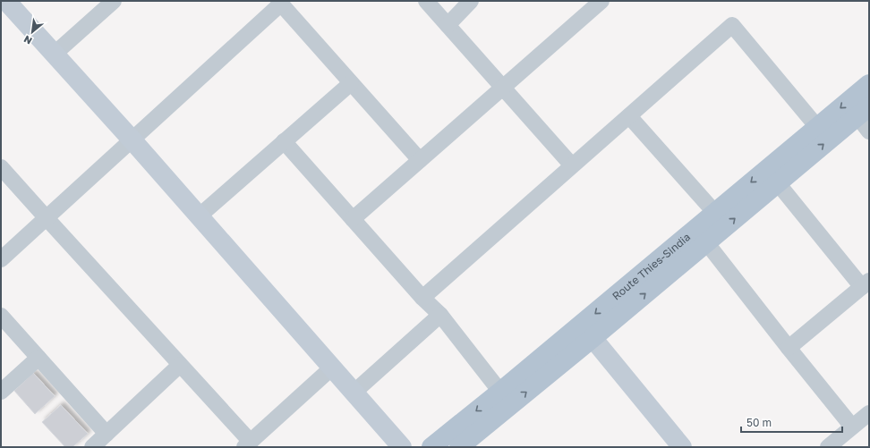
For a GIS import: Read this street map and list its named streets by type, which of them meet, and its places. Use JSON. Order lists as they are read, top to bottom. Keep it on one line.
{"streets":{"main road":["Route Thies-Sindia"]},"scale_bar":"50 m","north":"bottom left"}
